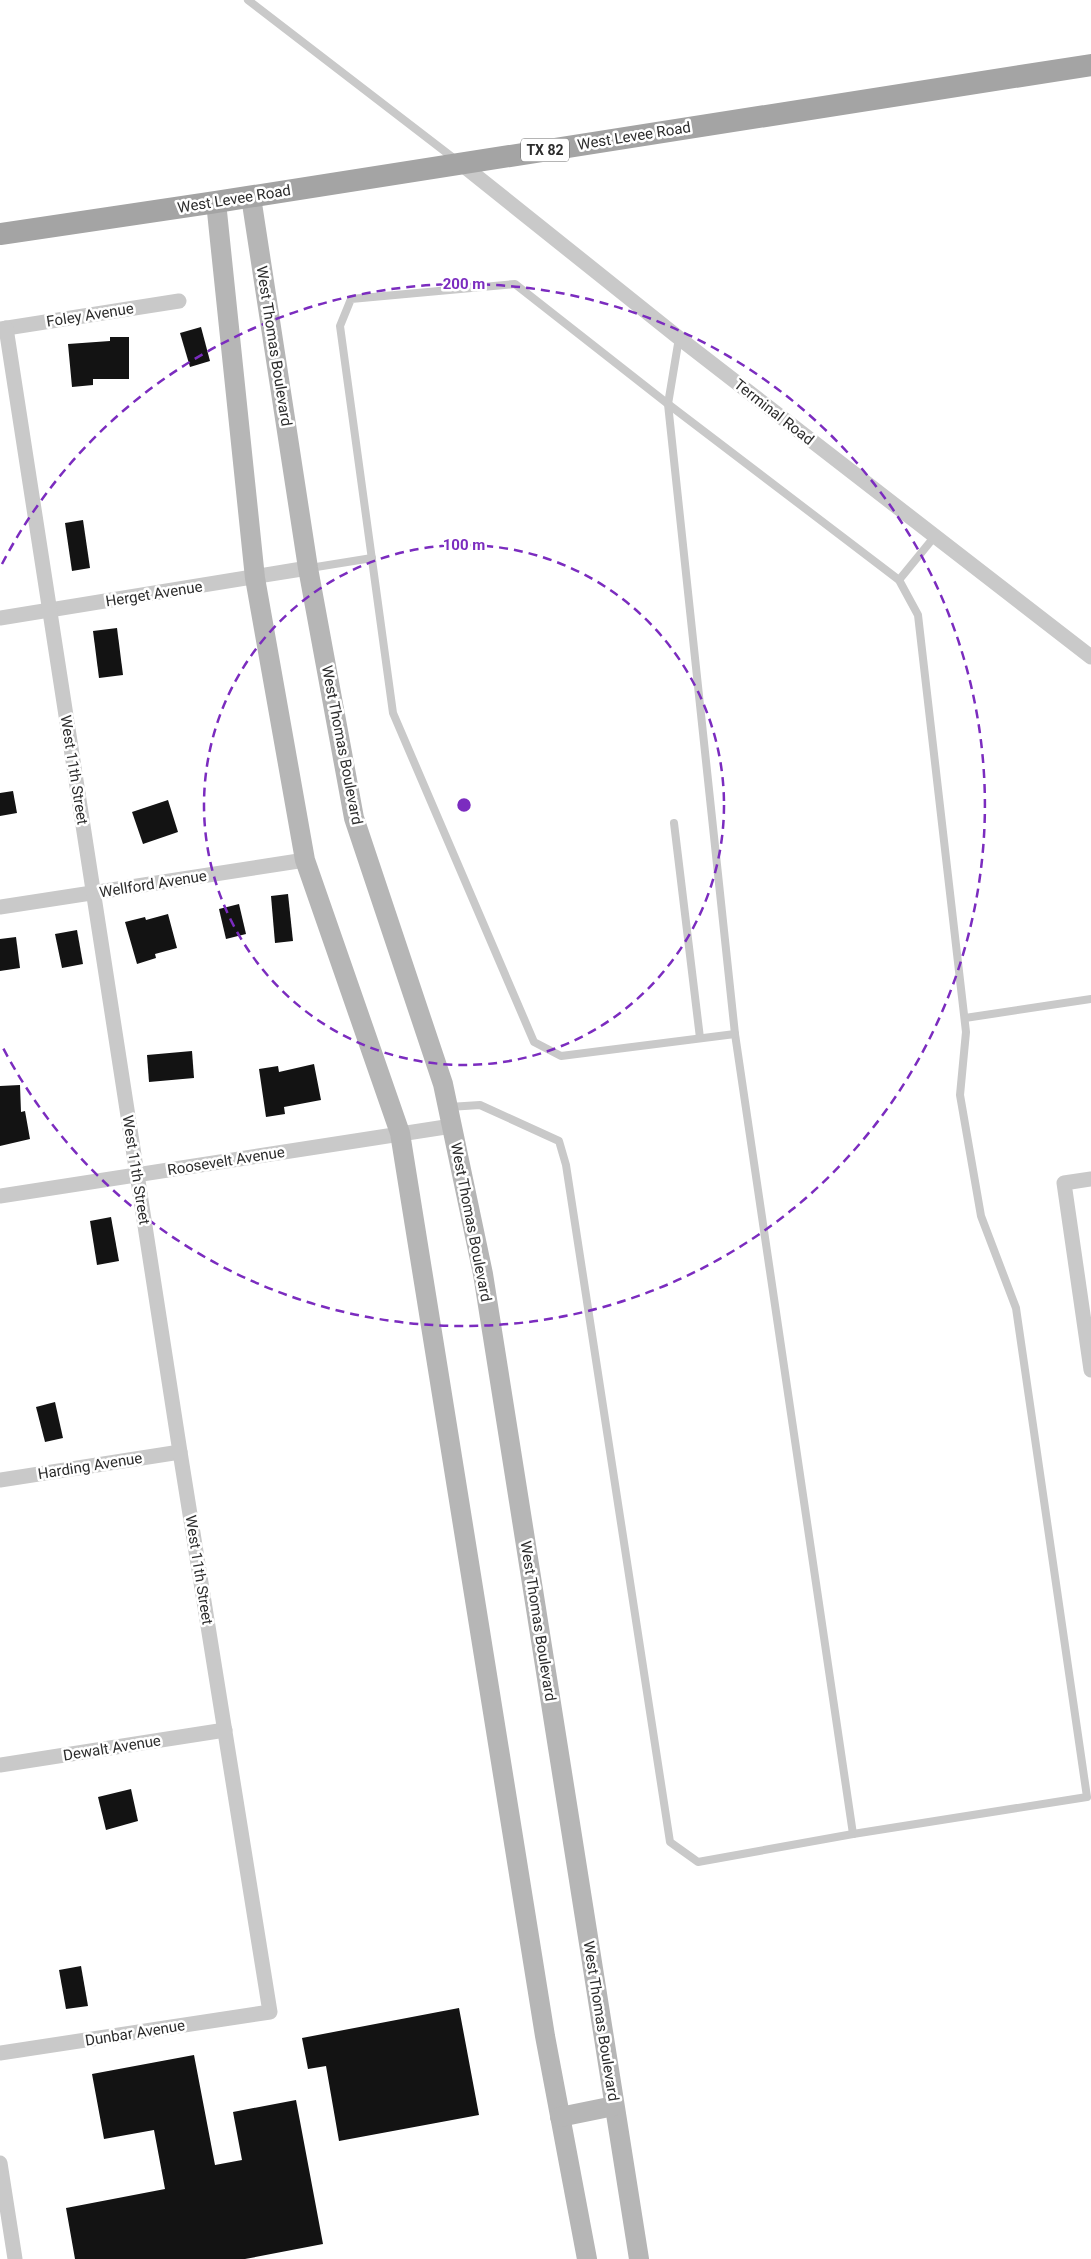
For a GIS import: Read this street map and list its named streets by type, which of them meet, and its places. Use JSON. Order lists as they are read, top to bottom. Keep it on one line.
{"streets":{"main road":["West Levee Road","TX 82"],"street":["Foley Avenue","West Thomas Boulevard","Terminal Road","Herget Avenue","West 11th Street","Wellford Avenue","Roosevelt Avenue","Harding Avenue","Dewalt Avenue","Dunbar Avenue"]},"crossings":[["West Levee Road","West Thomas Boulevard"],["West Levee Road","Terminal Road"],["Foley Avenue","West 11th Street"],["West Thomas Boulevard","Herget Avenue"],["West Thomas Boulevard","Roosevelt Avenue"],["Herget Avenue","West 11th Street"],["West 11th Street","Wellford Avenue"],["West 11th Street","Roosevelt Avenue"],["West 11th Street","Harding Avenue"],["West 11th Street","Dewalt Avenue"],["West 11th Street","Dunbar Avenue"]],"rings":["200 m","100 m"]}
